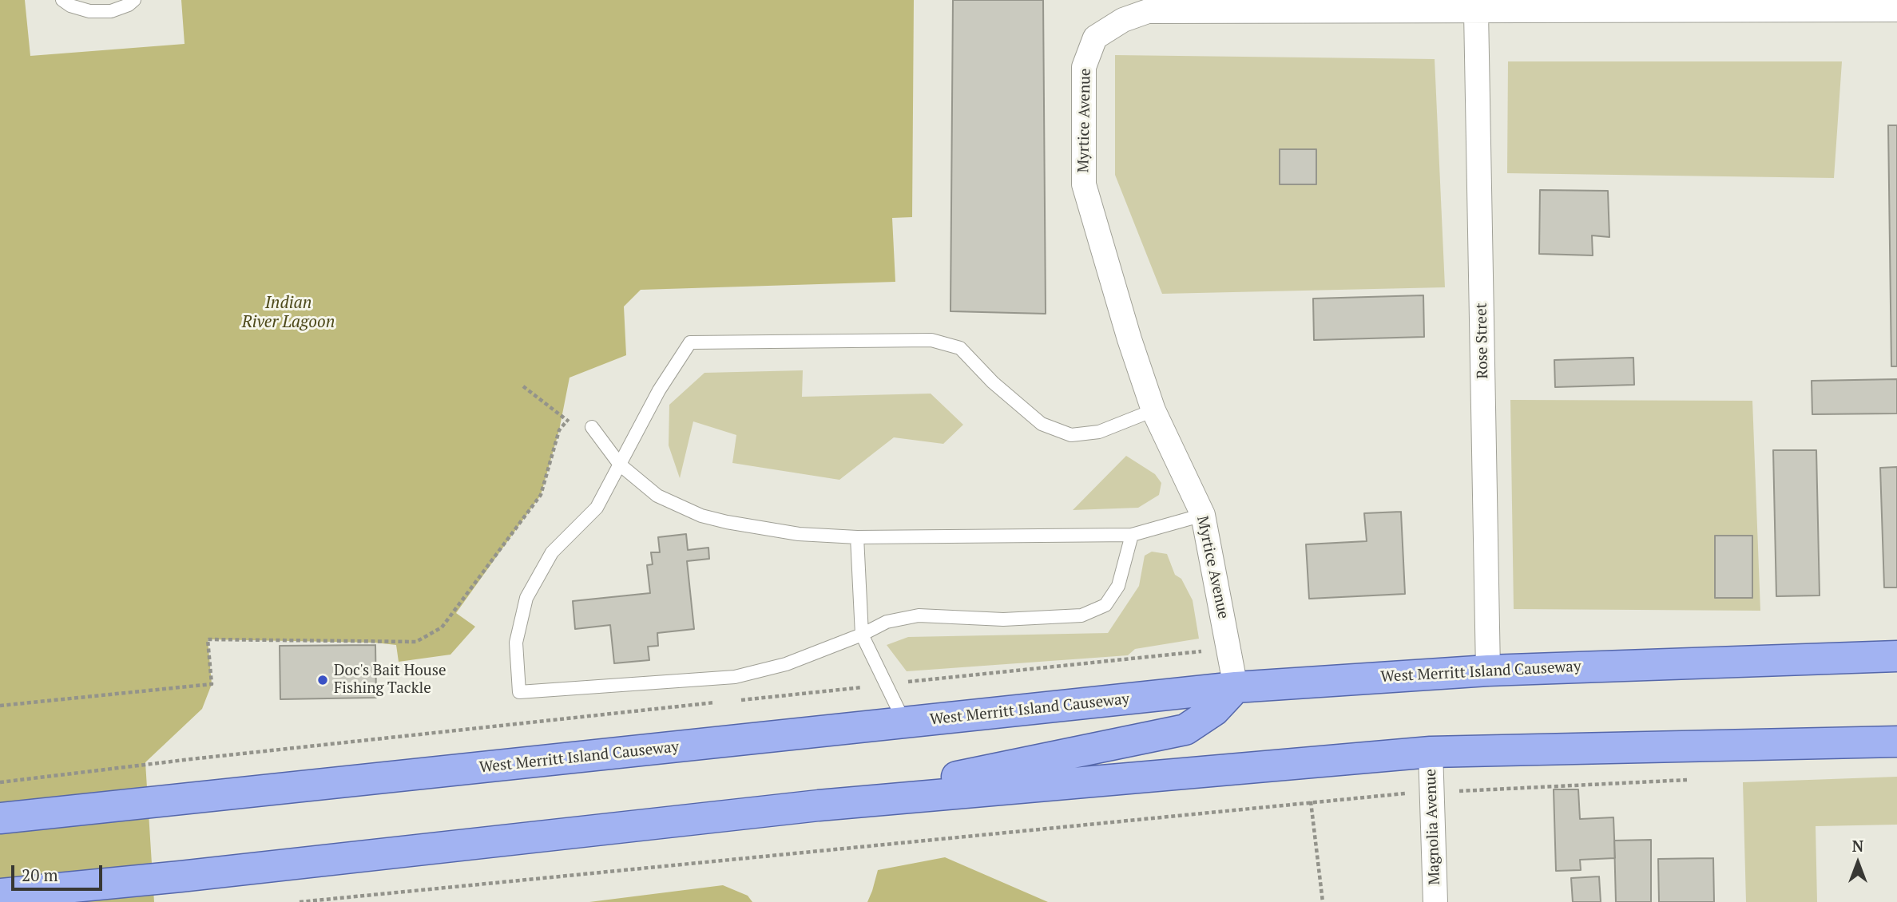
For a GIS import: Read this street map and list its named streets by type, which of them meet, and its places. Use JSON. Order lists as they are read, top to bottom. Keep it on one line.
{"streets":{"main road":["West Merritt Island Causeway"],"street":["Myrtice Avenue","Rose Street","Magnolia Avenue"]},"crossings":[["Myrtice Avenue","Rose Street"],["Myrtice Avenue","West Merritt Island Causeway"],["Rose Street","West Merritt Island Causeway"]],"water":["Indian River Lagoon"],"places":["Doc's Bait House Fishing Tackle"],"scale_bar":"20 m","north":"top"}
